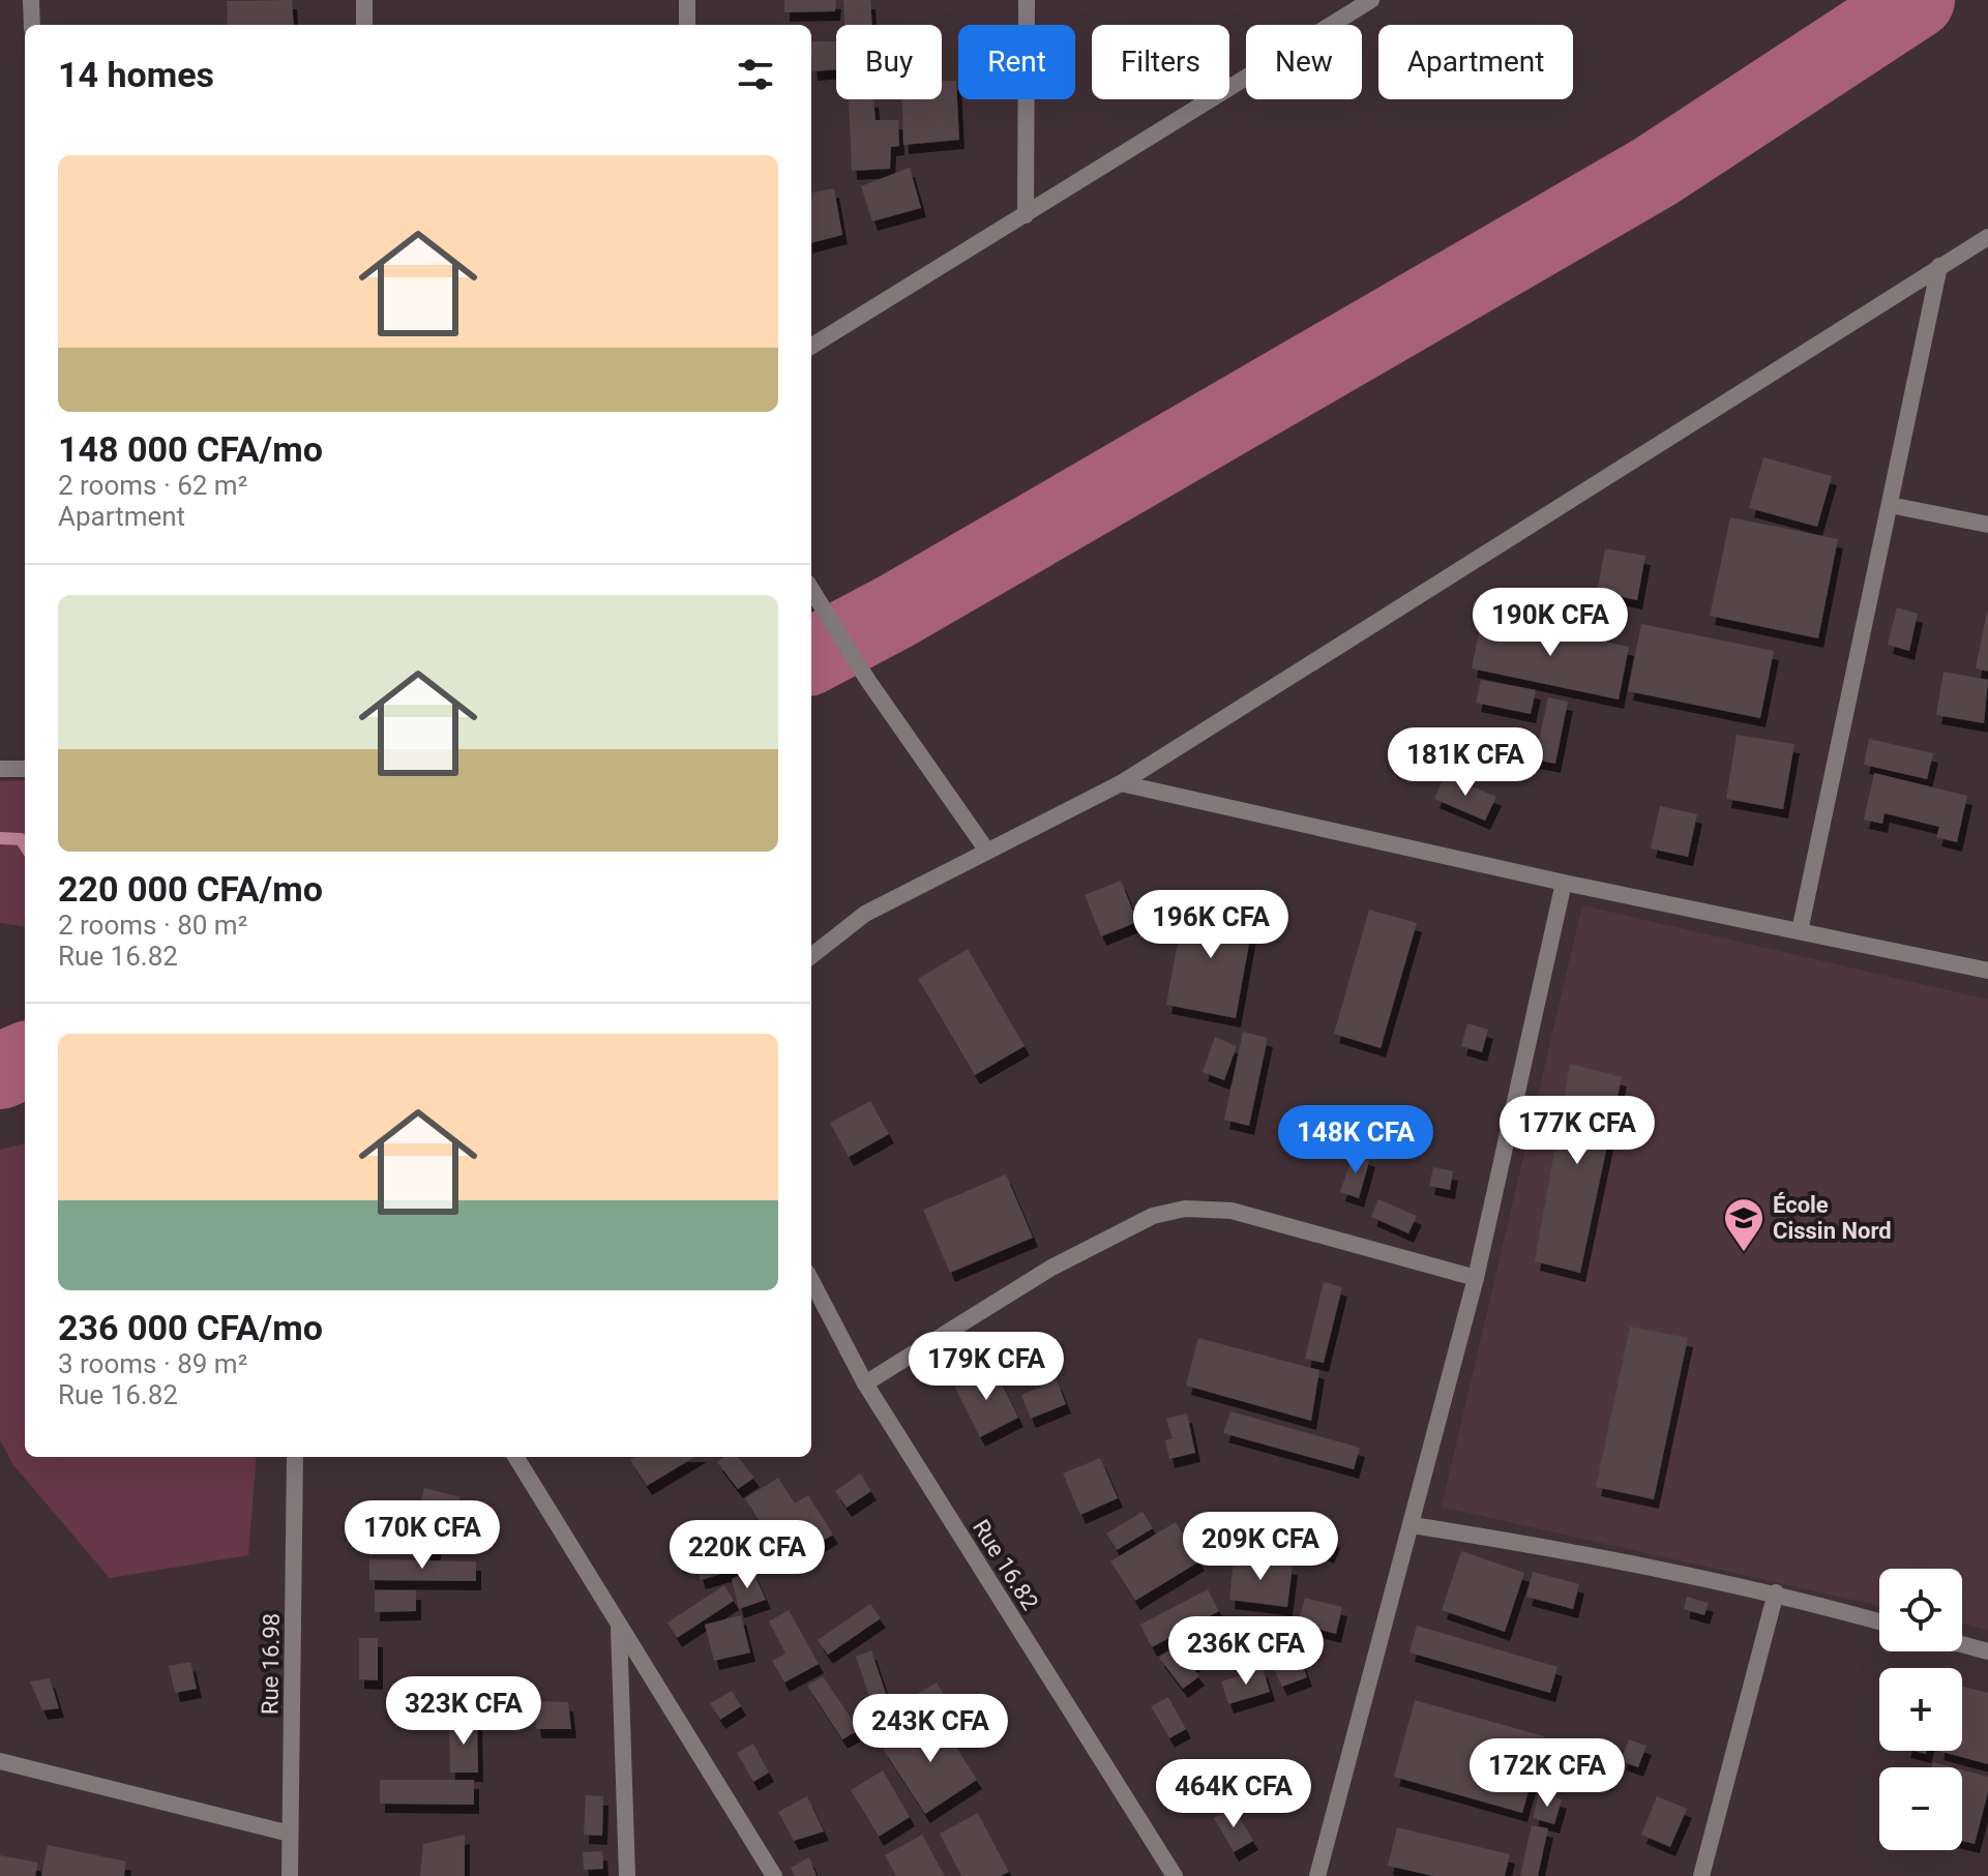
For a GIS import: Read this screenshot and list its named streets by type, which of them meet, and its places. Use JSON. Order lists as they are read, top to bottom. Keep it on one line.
{"streets":{"street":["Rue 16.82","Rue 16.98"]},"places":{"school or university":["École Cissin Nord"]},"page":{"chip":["Buy","Rent","Filters","New","Apartment"],"heading":"14 homes","list":[{"name":"148 000 CFA/mo","note":"2 rooms · 62 m² · Apartment"},{"name":"220 000 CFA/mo","note":"2 rooms · 80 m² · Rue 16.82"},{"name":"236 000 CFA/mo","note":"3 rooms · 89 m² · Rue 16.82"}],"price":["190K CFA","181K CFA","196K CFA","177K CFA","148K CFA","179K CFA","170K CFA","209K CFA","220K CFA","236K CFA","323K CFA","243K CFA","172K CFA","464K CFA"],"map_buttons":["+","−"]}}
